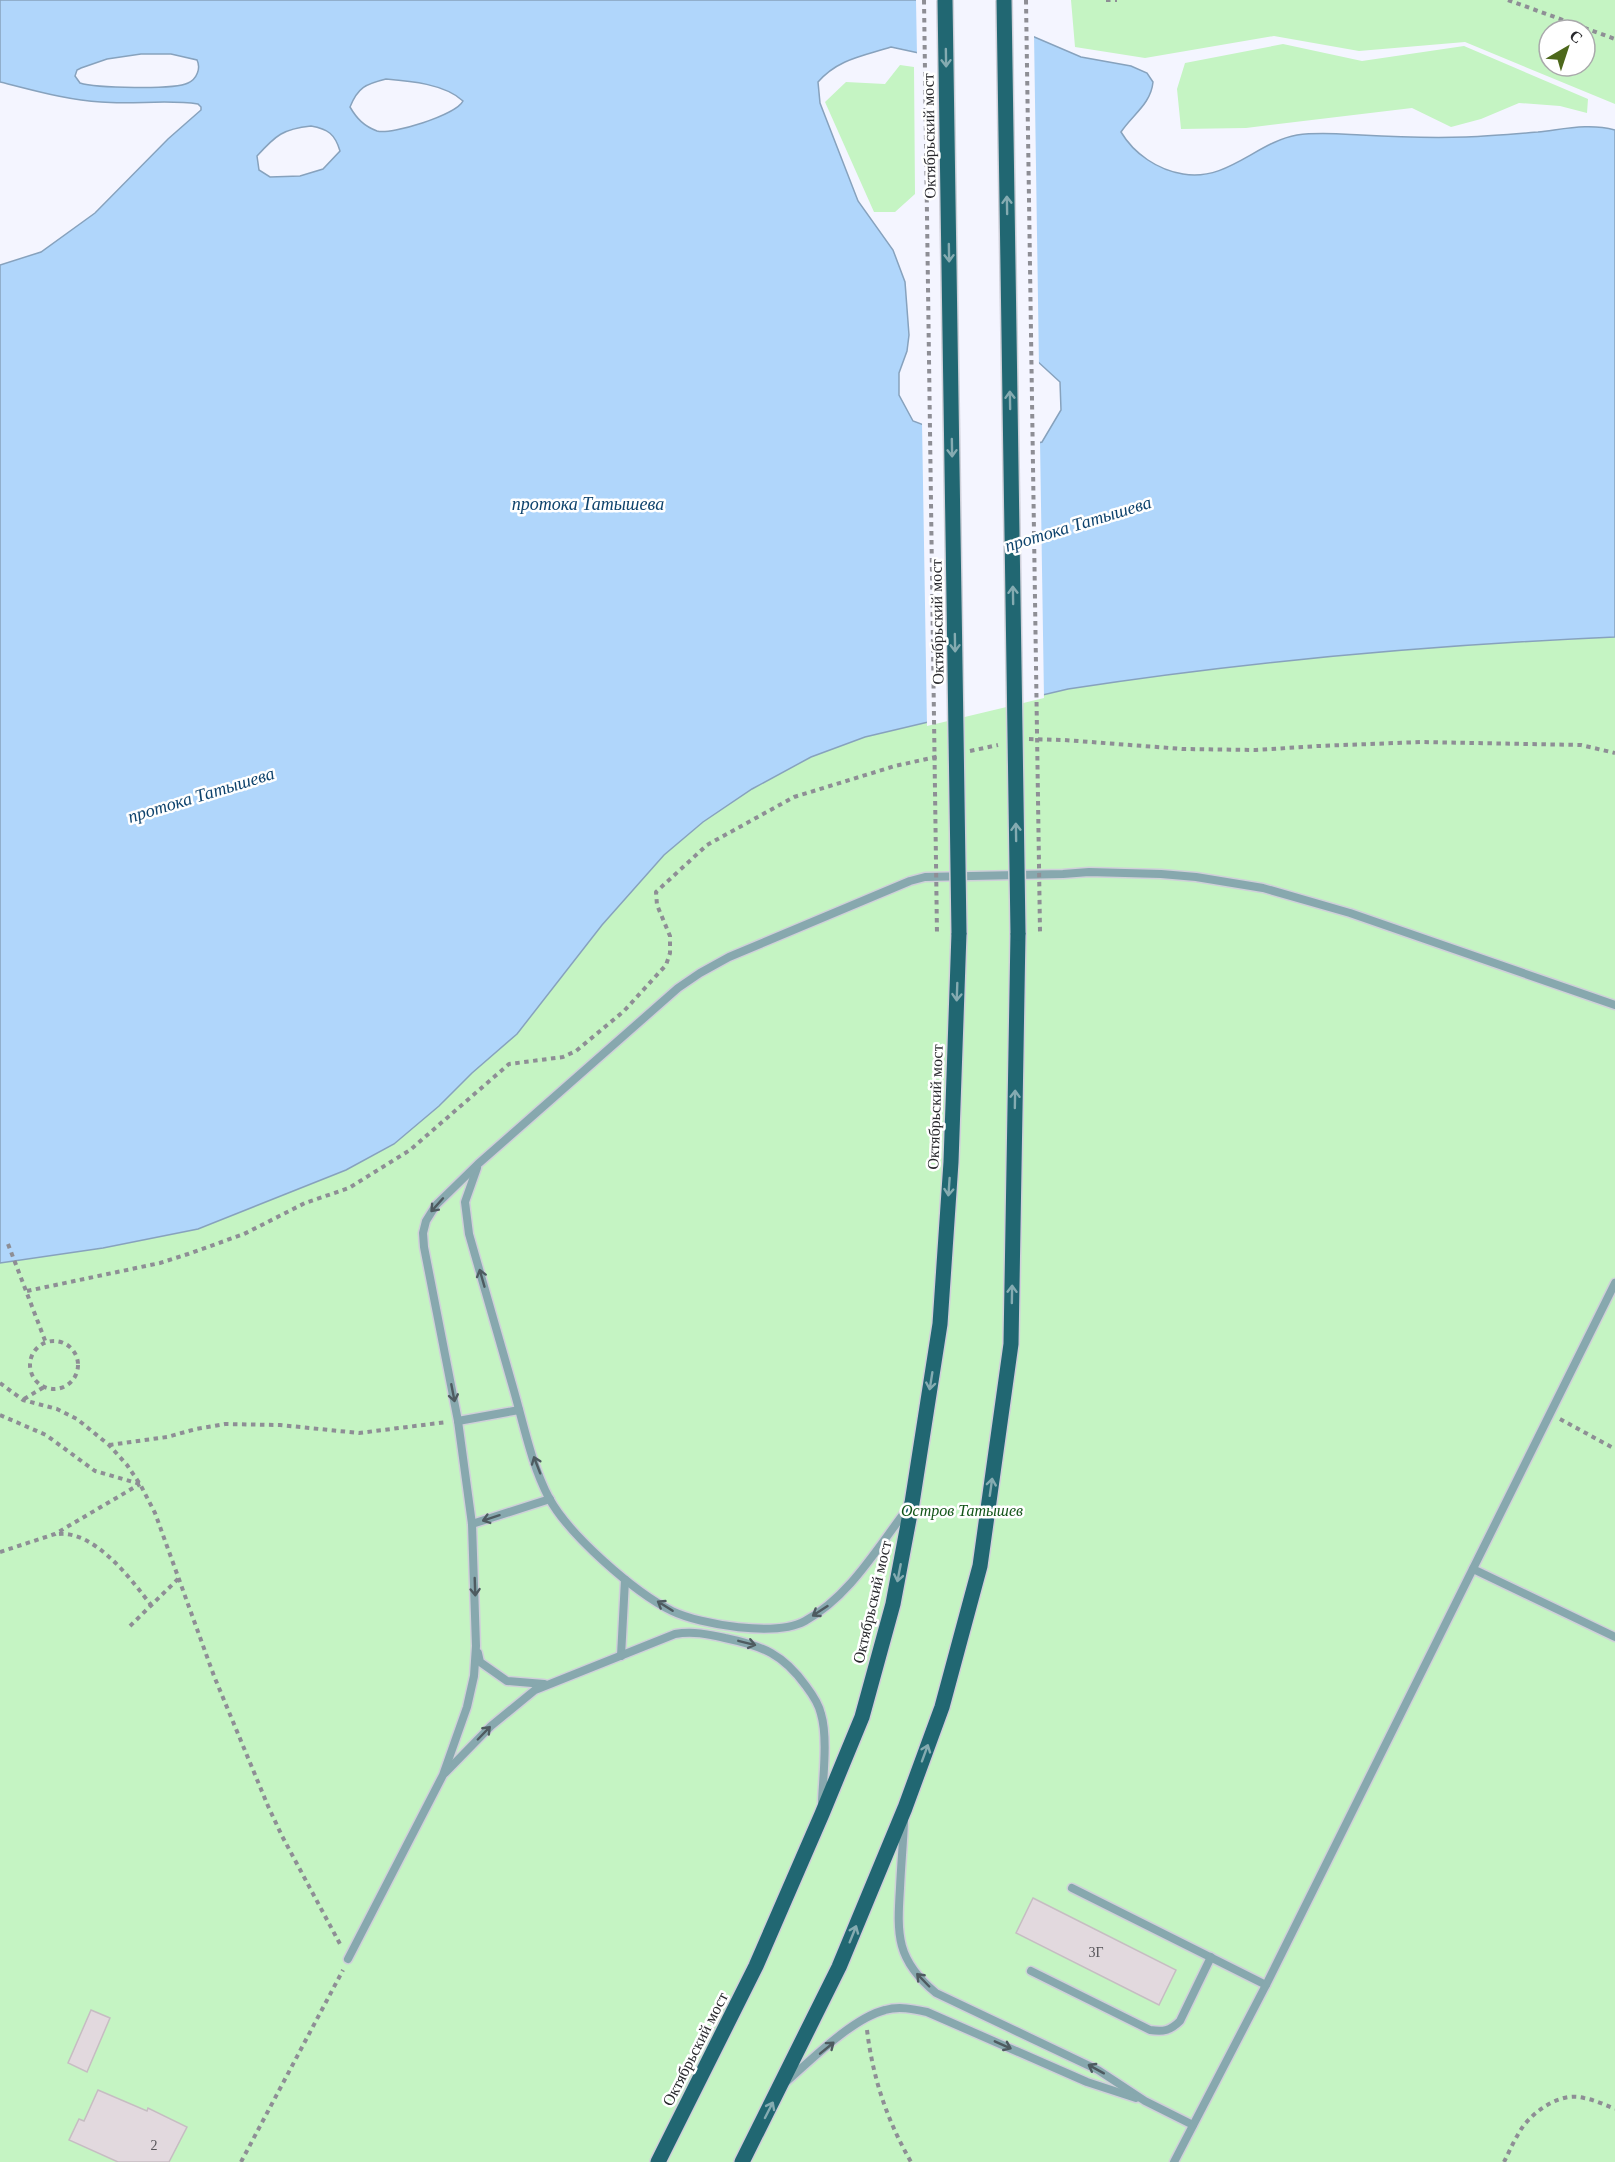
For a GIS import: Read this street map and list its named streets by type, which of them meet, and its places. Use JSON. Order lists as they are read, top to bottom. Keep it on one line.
{"streets":{"main road":["Октябрьский мост"]},"water":["протока Татышева"],"parks":["Остров Татышев"],"house_numbers":["3Г","2"],"north":"top right"}
